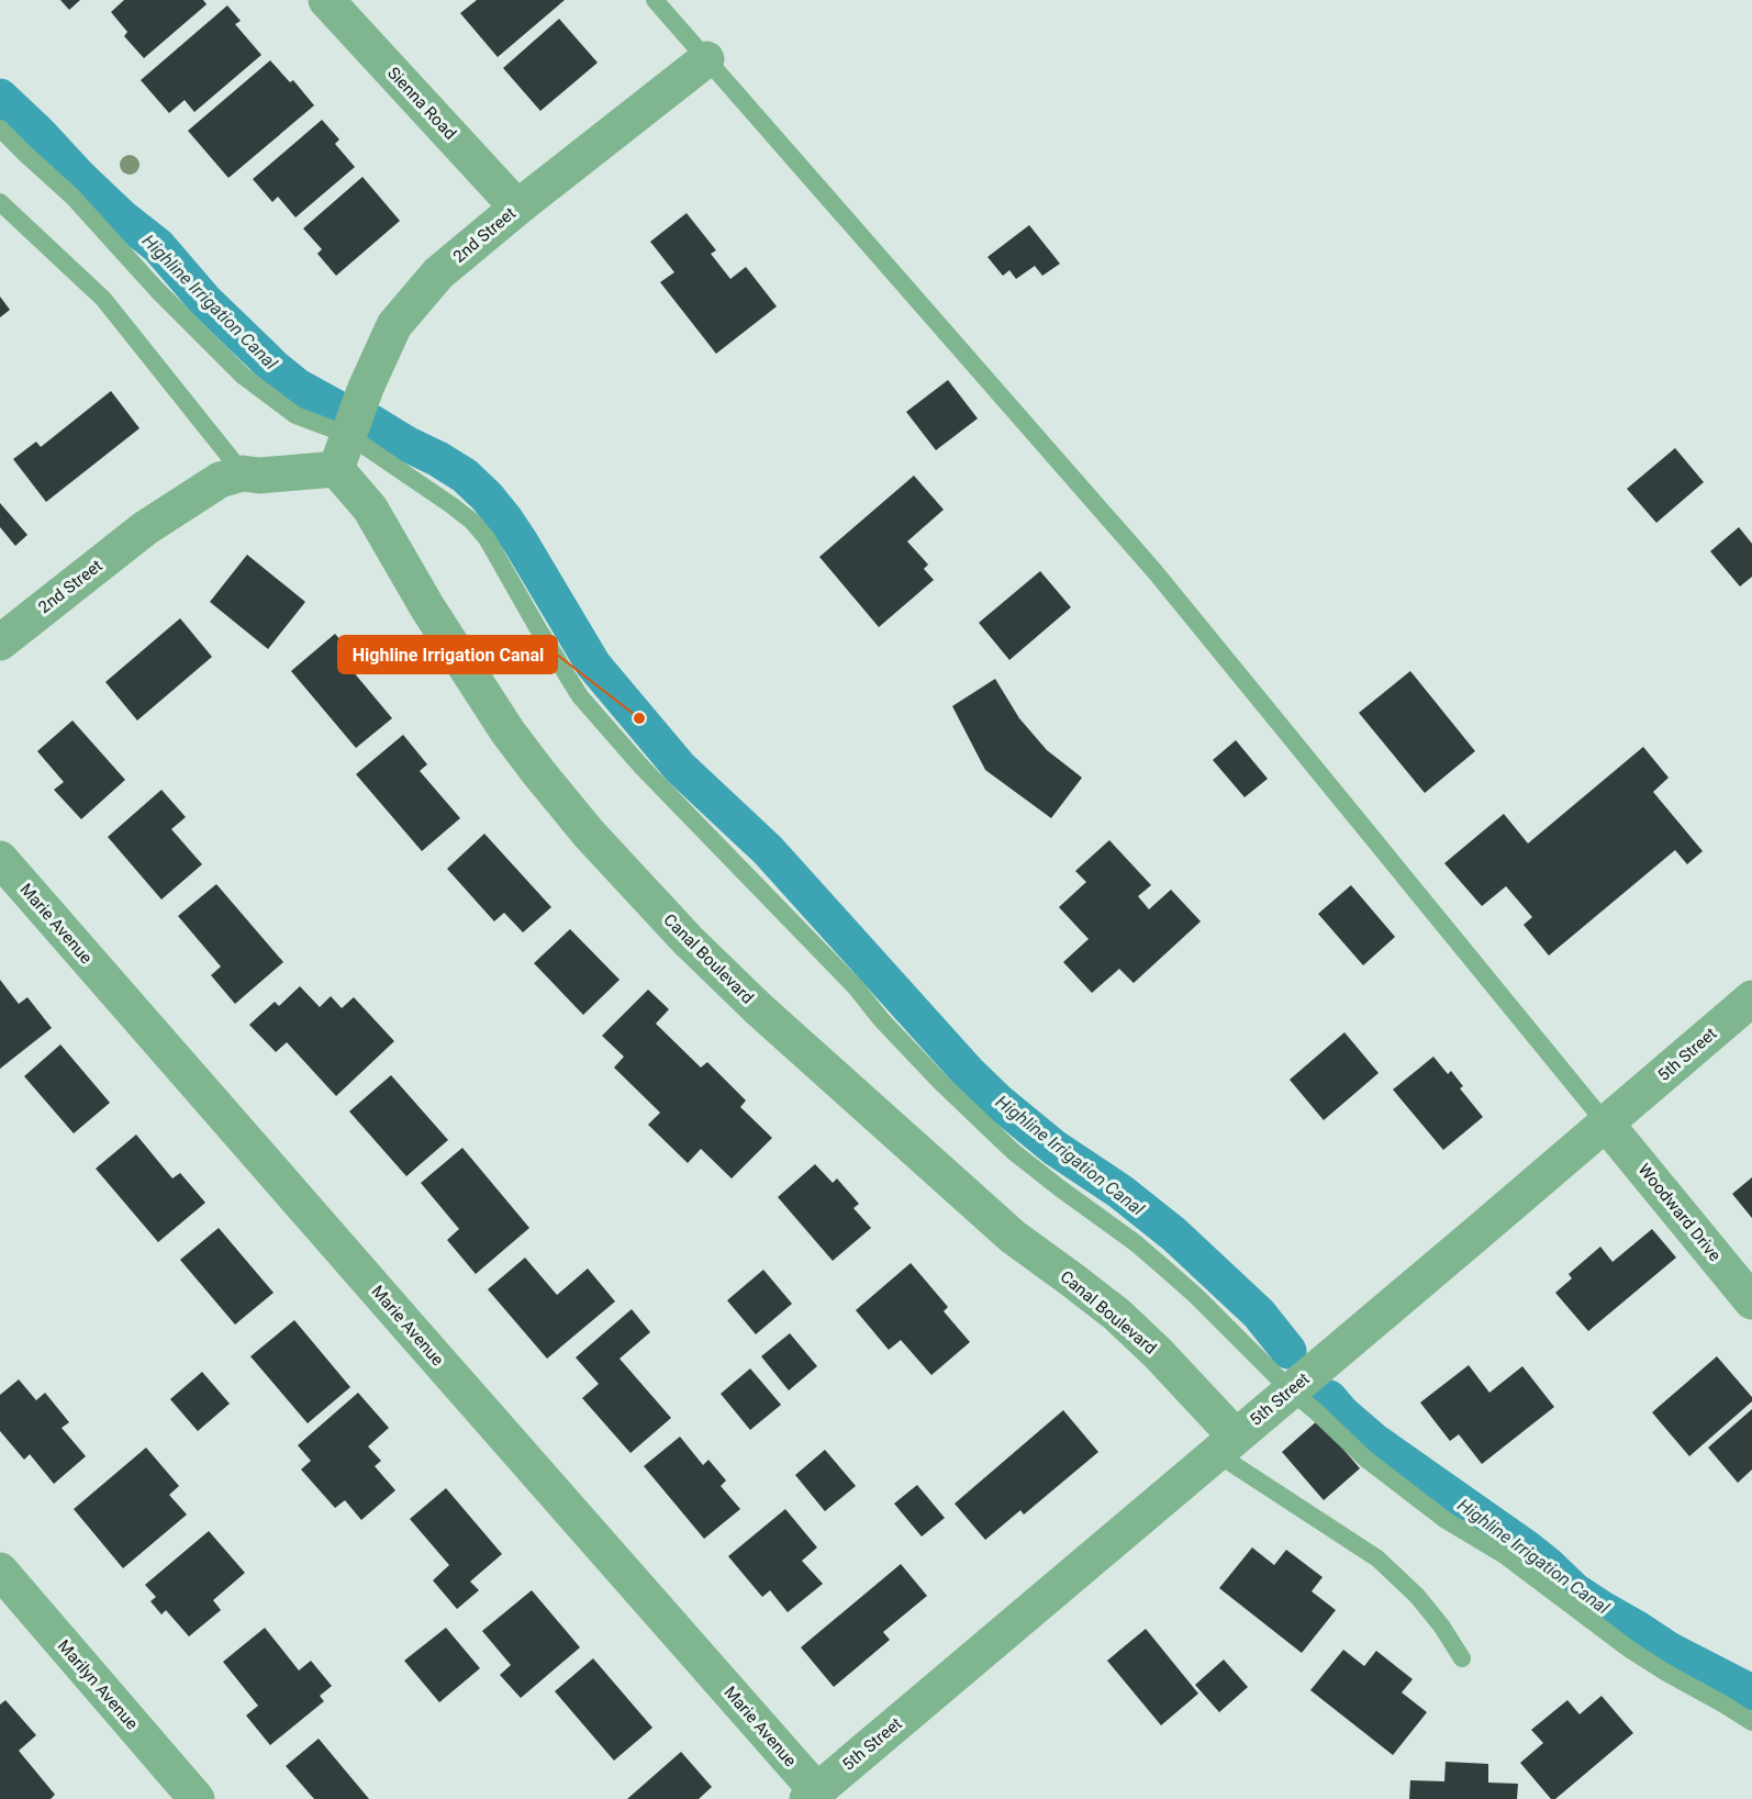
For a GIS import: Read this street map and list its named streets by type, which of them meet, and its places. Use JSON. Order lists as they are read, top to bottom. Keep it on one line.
{"streets":{"street":["Sienna Road","2nd Street","Marie Avenue","Canal Boulevard","5th Street","Woodward Drive","Marilyn Avenue"]},"crossings":[["Sienna Road","2nd Street"],["2nd Street","Canal Boulevard"],["Marie Avenue","5th Street"],["Canal Boulevard","5th Street"],["5th Street","Woodward Drive"]],"water":["Highline Irrigation Canal"],"places":["Highline Irrigation Canal"]}
